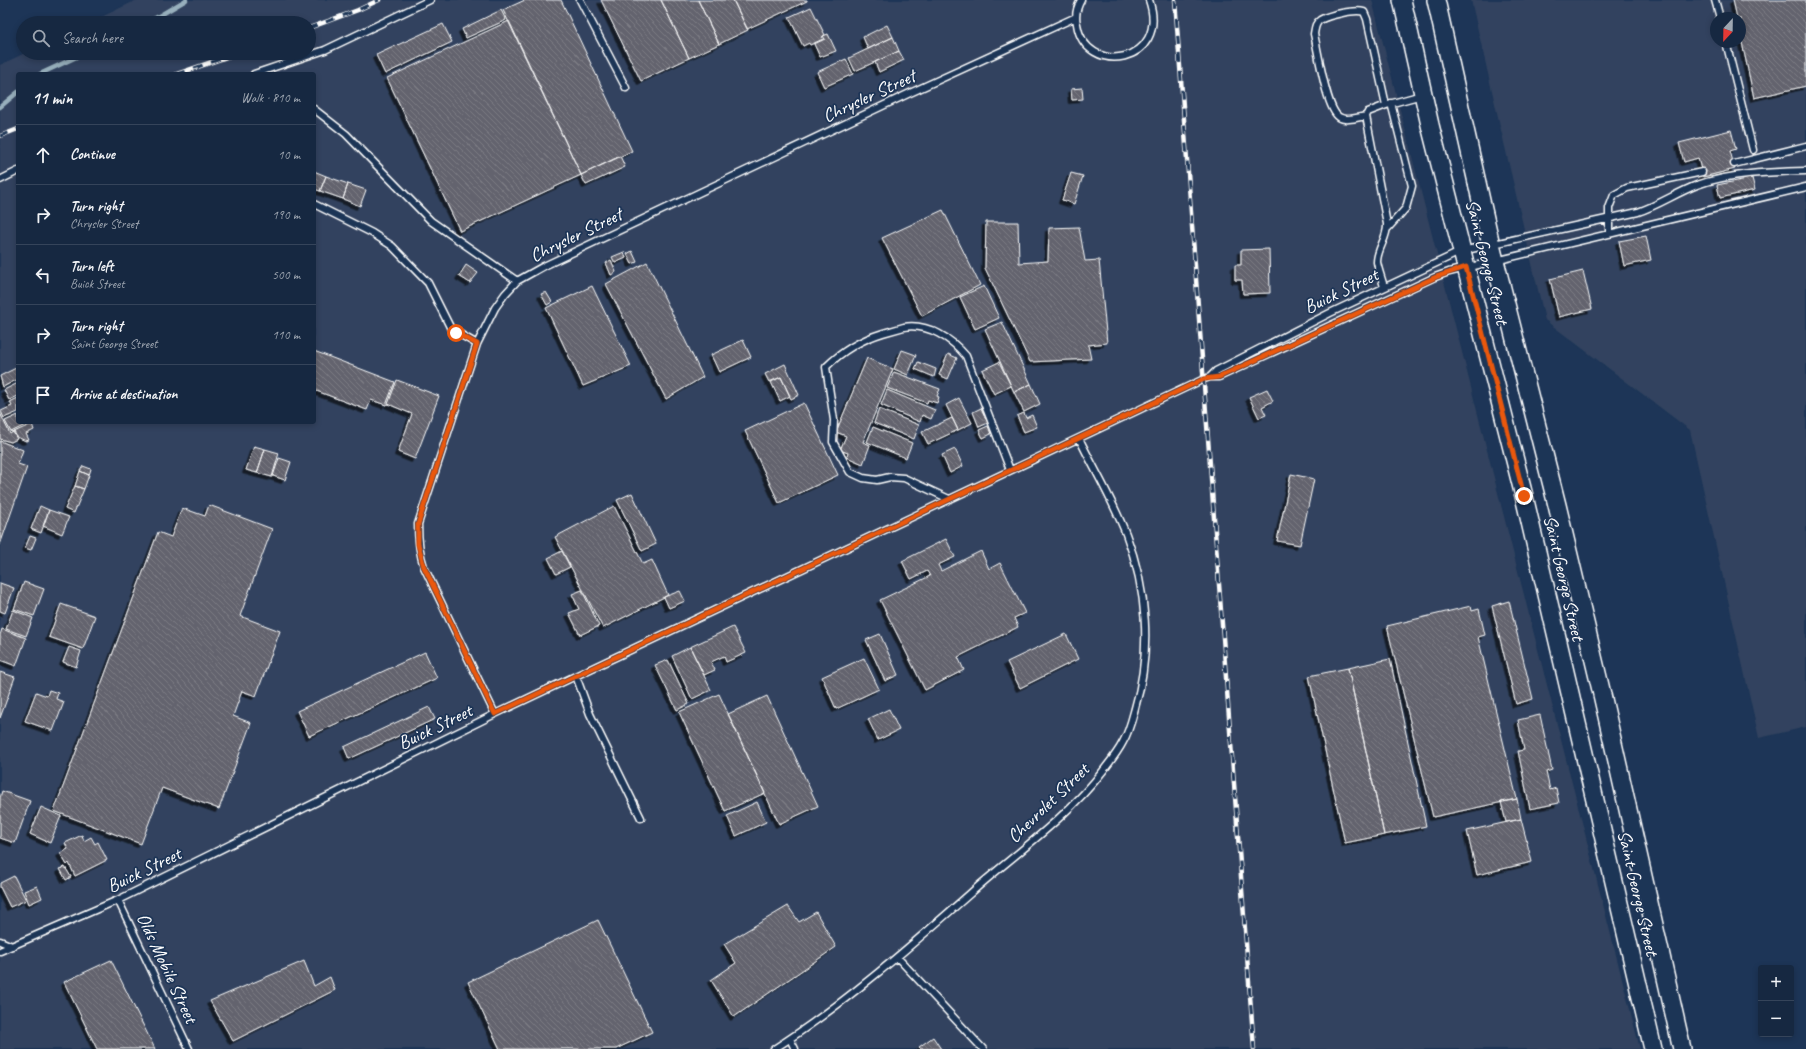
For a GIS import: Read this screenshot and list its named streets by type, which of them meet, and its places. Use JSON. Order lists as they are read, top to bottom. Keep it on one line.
{"streets":{"main road":["Saint George Street"],"lane":["Chrysler Street","Buick Street","Chevrolet Street","Olds Mobile Street"]},"crossings":[["Chrysler Street","Buick Street"],["Saint George Street","Buick Street"],["Buick Street","Chevrolet Street"],["Buick Street","Olds Mobile Street"]],"north":"bottom","page":{"search":"Search here","heading":["11 min","Walk · 810 m"],"list":[["Continue","10 m"],["Turn right","Chrysler Street","190 m"],["Turn left","Buick Street","500 m"],["Turn right","Saint George Street","110 m"],"Arrive at destination"],"map_buttons":["+","−"]}}
